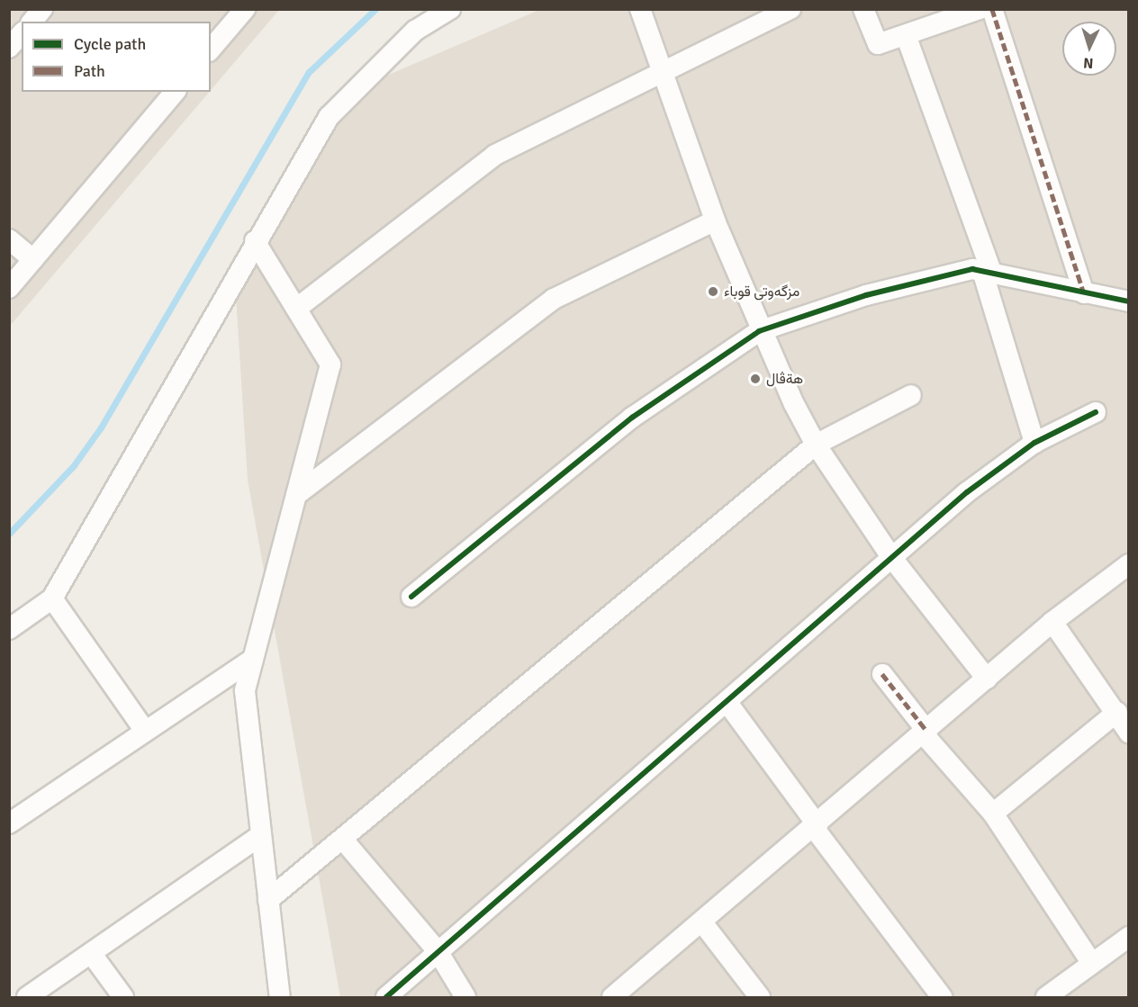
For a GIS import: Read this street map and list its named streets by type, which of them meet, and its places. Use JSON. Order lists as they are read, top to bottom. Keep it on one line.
{"places":["مزگەوتی قوباء","هةڤال"],"legend":["Cycle path","Path"],"north":"bottom"}
